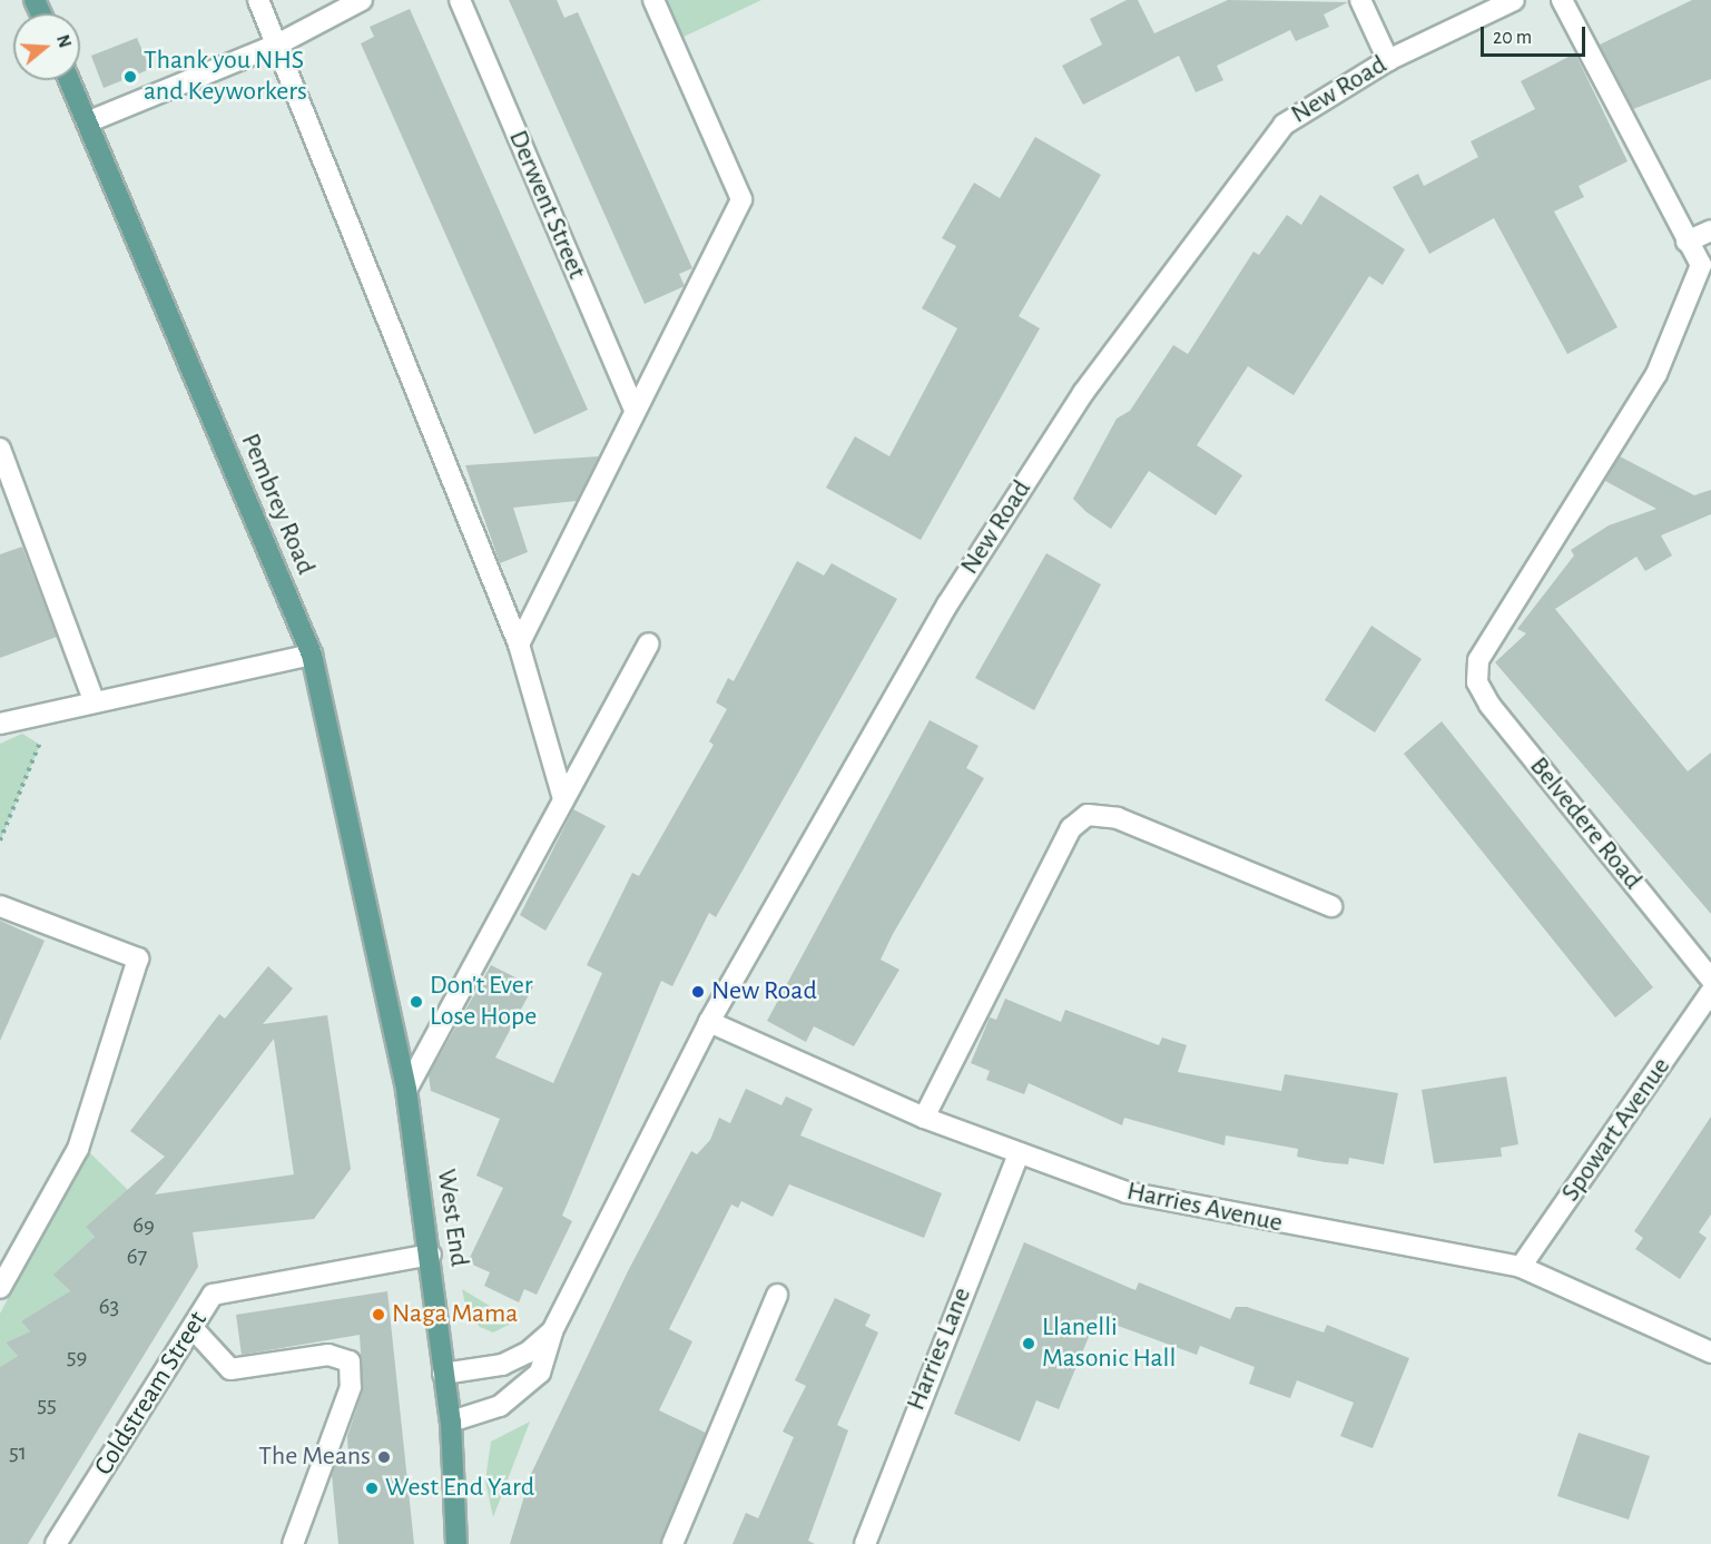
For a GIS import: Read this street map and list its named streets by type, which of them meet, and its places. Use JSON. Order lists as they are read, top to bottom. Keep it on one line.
{"streets":{"main road":["Pembrey Road","West End"],"street":["New Road","Derwent Street","Belvedere Road","Spowart Avenue","Harries Avenue","Harries Lane","Coldstream Street"]},"crossings":[["New Road","Harries Avenue"],["New Road","West End"],["Pembrey Road","West End"],["Spowart Avenue","Harries Avenue"],["Harries Avenue","Harries Lane"],["West End","Coldstream Street"]],"places":["Thank you NHS and Keyworkers","New Road","Don't Ever Lose Hope","Naga Mama","Llanelli Masonic Hall","The Means","West End Yard"],"house_numbers":["69","67","63","59","55","51"],"scale_bar":"20 m","north":"right"}
